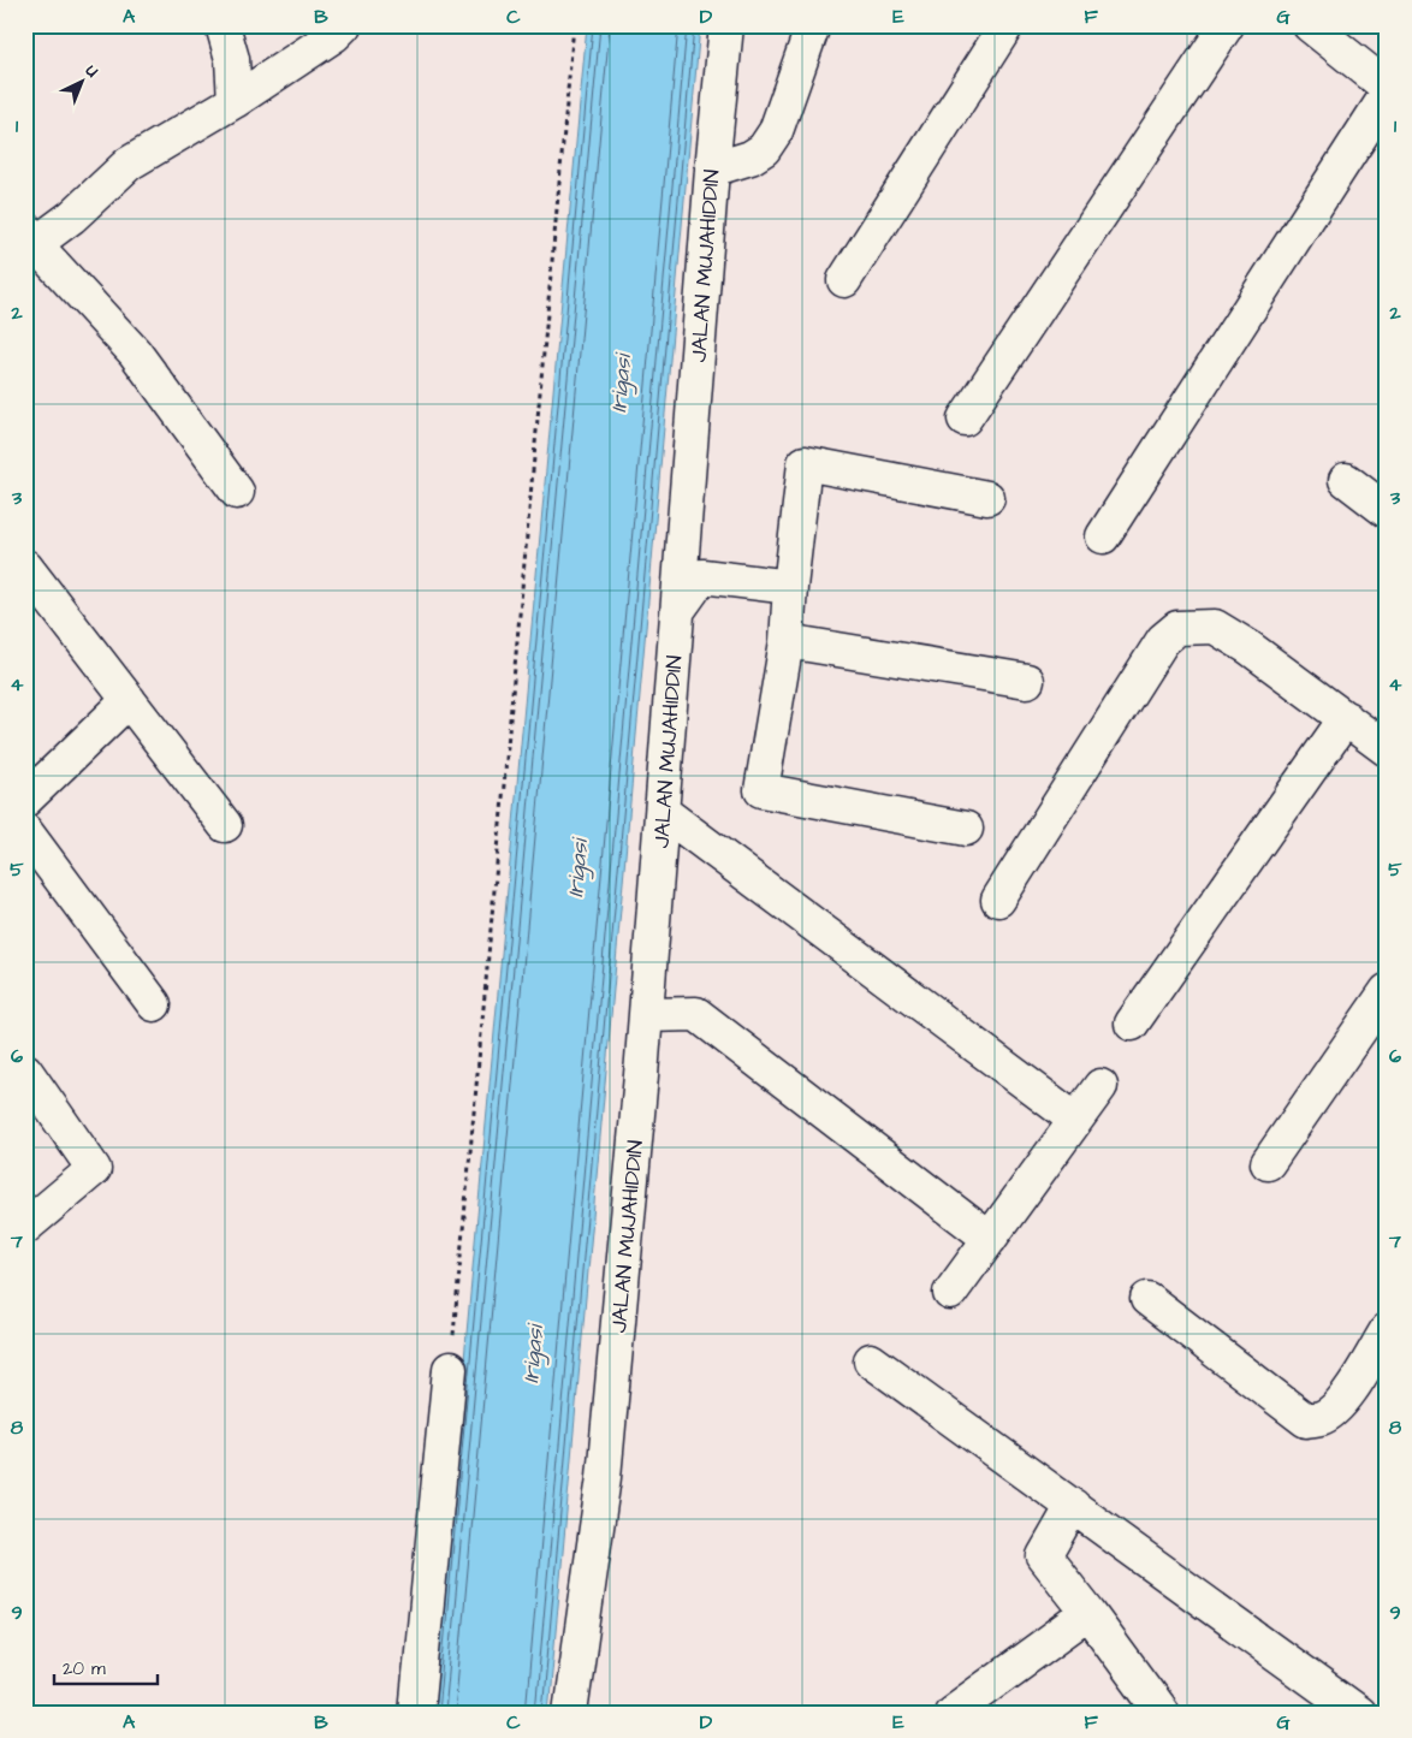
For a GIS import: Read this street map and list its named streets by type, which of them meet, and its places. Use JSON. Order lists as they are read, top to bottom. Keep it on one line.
{"streets":{"street":["JALAN MUJAHIDDIN"]},"water":["Irigasi"],"scale_bar":"20 m","north":"top right","grid":{"columns":["A","B","C","D","E","F","G"],"rows":["1","2","3","4","5","6","7","8","9"]}}
